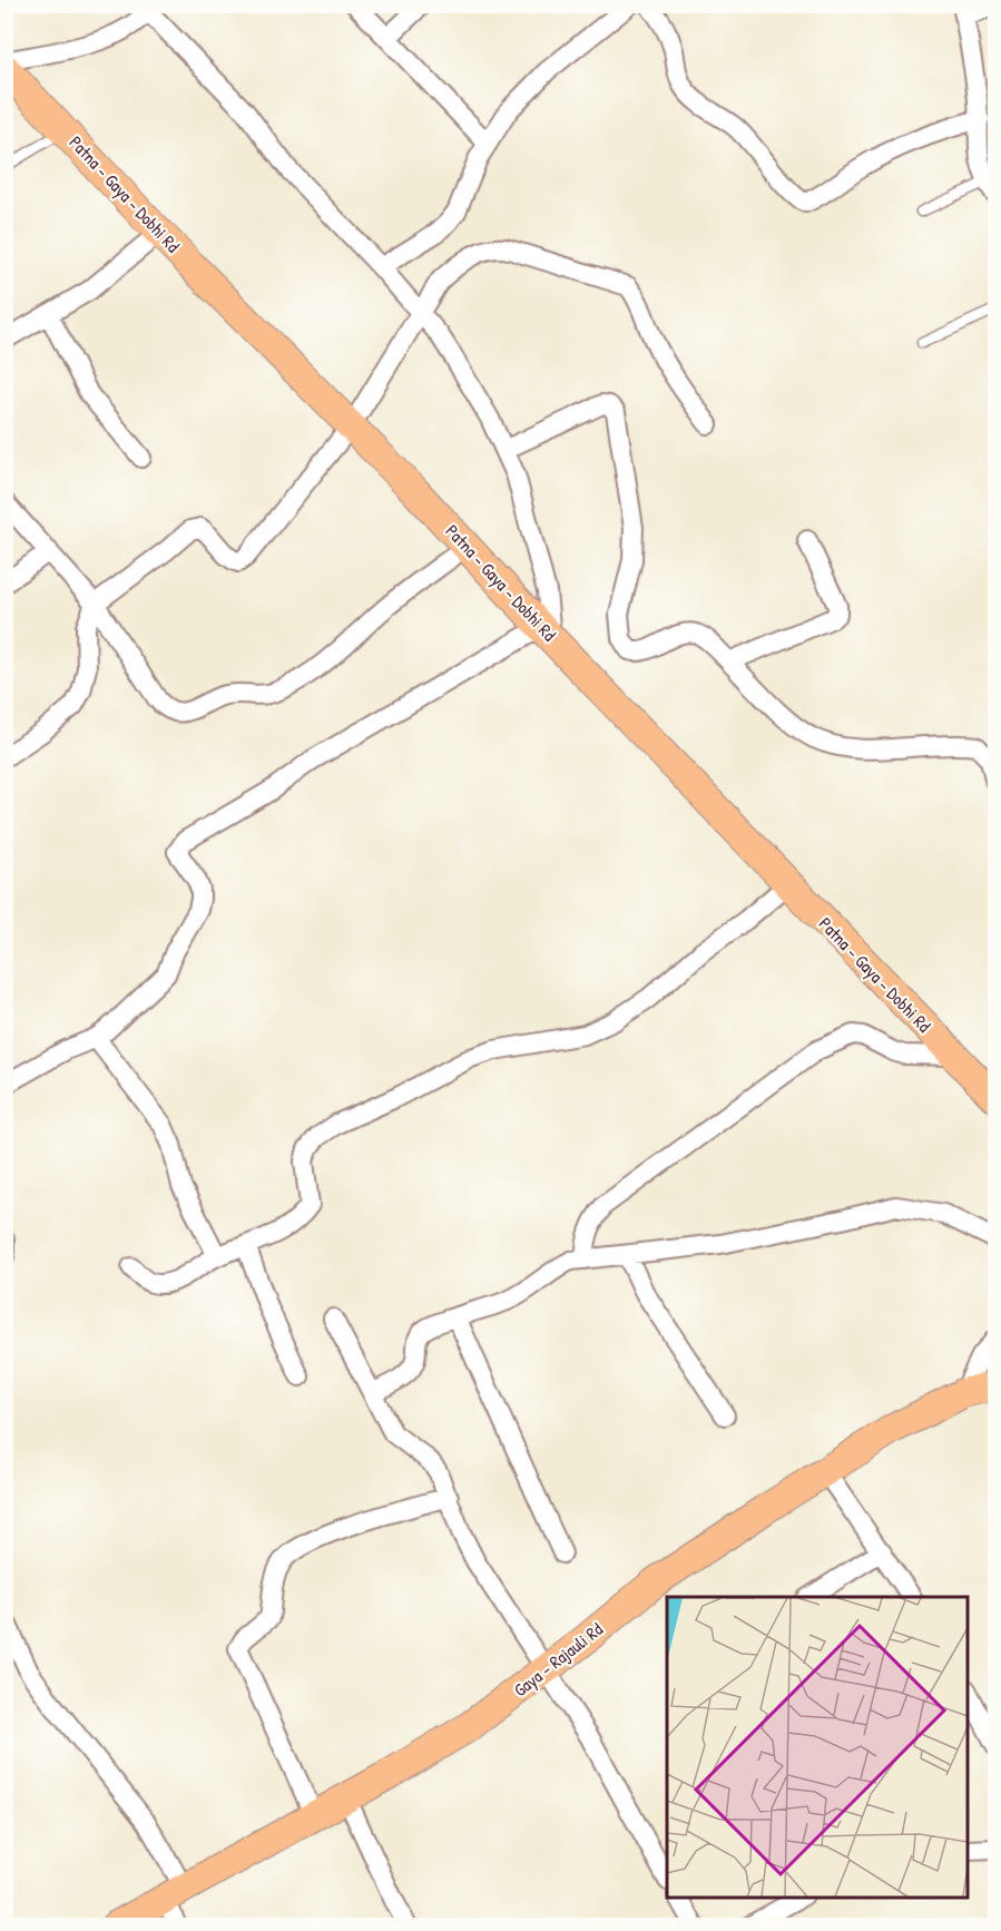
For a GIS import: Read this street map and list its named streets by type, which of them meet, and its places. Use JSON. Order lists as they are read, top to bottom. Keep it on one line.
{"streets":{"main road":["Patna - Gaya - Dobhi Rd","Gaya - Rajauli Rd"]}}
